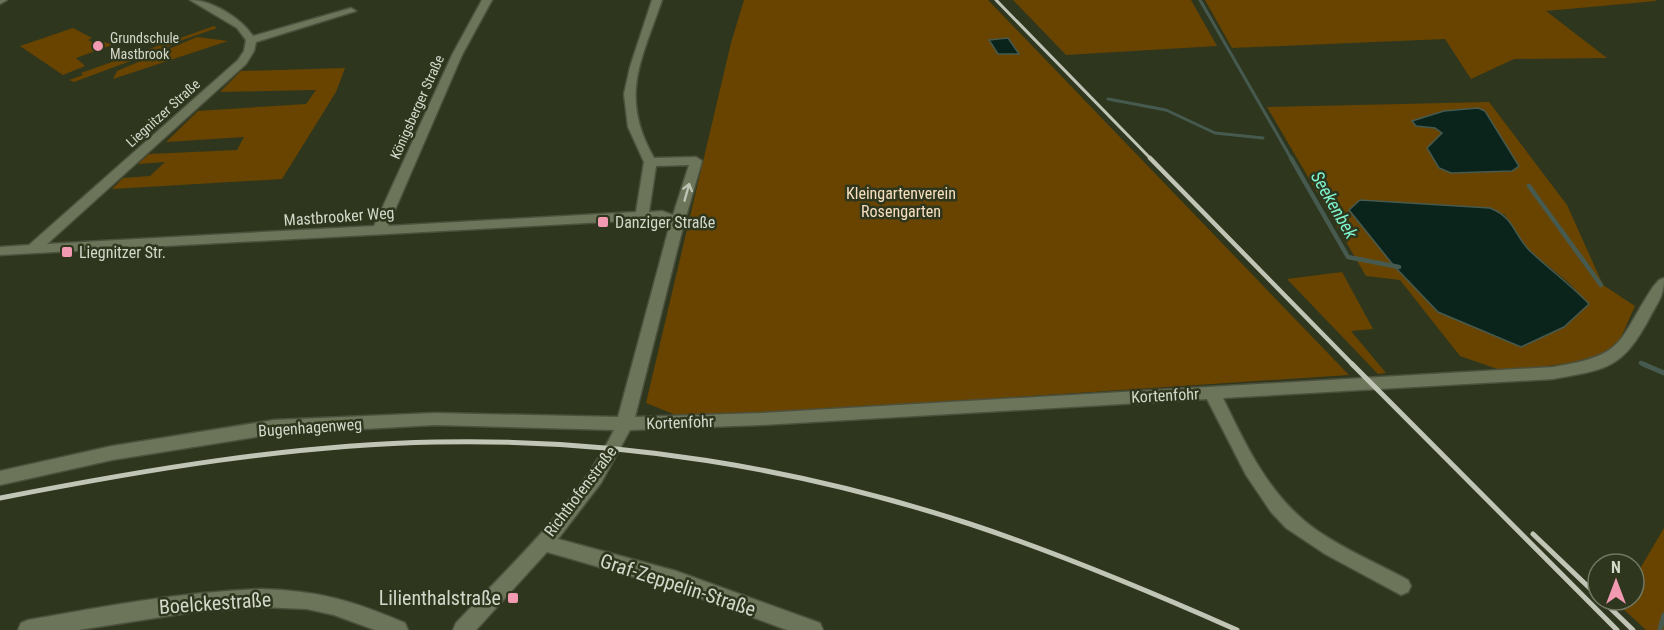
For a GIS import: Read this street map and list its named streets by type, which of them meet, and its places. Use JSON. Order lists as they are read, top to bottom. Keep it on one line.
{"streets":{"street":["Königsberger Straße","Liegnitzer Straße","Mastbrooker Weg","Kortenfohr","Bugenhagenweg","Richthofenstraße","Graf-Zeppelin-Straße","Boelckestraße"]},"crossings":[["Königsberger Straße","Mastbrooker Weg"],["Liegnitzer Straße","Mastbrooker Weg"],["Mastbrooker Weg","Richthofenstraße"],["Kortenfohr","Bugenhagenweg"],["Kortenfohr","Richthofenstraße"],["Bugenhagenweg","Richthofenstraße"],["Richthofenstraße","Graf-Zeppelin-Straße"]],"water":["Seekenbek"],"parks":["Kleingartenverein Rosengarten"],"places":{"other":["Grundschule Mastbrook"],"transit":["Danziger Straße","Liegnitzer Str.","Lilienthalstraße"]},"north":"top"}
